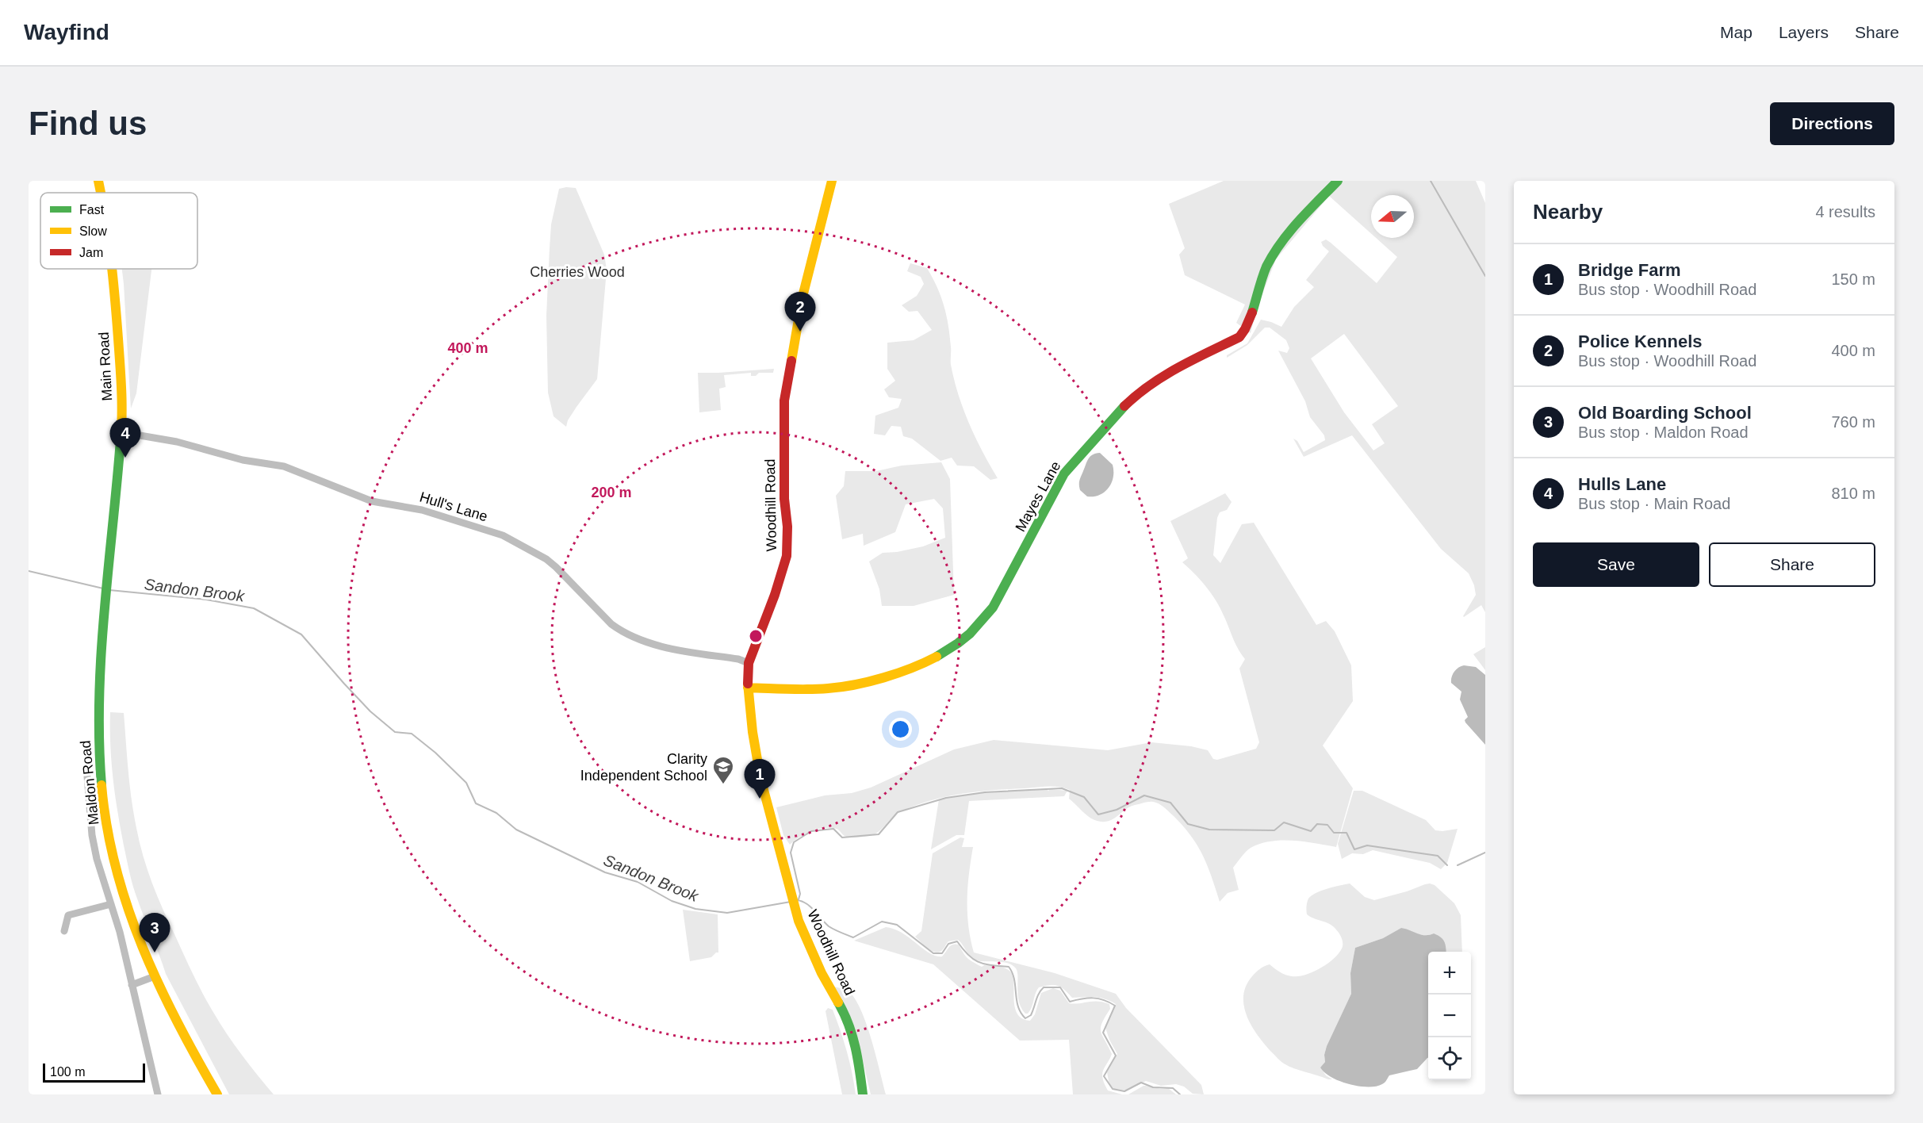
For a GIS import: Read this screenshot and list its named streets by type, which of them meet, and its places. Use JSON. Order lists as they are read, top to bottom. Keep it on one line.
{"streets":{"street":["Main Road","Mayes Lane","Woodhill Road","Hull's Lane","Maldon Road"]},"crossings":[["Main Road","Hull's Lane"],["Main Road","Maldon Road"],["Mayes Lane","Woodhill Road"],["Woodhill Road","Hull's Lane"]],"water":["Sandon Brook"],"parks":["Cherries Wood"],"places":{"school or university":["Clarity Independent School"]},"legend":["Fast","Slow","Jam"],"scale_bar":"100 m","north":"left","page":{"header":"Wayfind","nav":["Map","Layers","Share"],"buttons":["Directions",["Save","Share"]],"title":"Find us","heading":["Nearby","4 results"],"list":[{"mark":"1","name":"Bridge Farm","note":"Bus stop · Woodhill Road","value":"150 m"},{"mark":"2","name":"Police Kennels","note":"Bus stop · Woodhill Road","value":"400 m"},{"mark":"3","name":"Old Boarding School","note":"Bus stop · Maldon Road","value":"760 m"},{"mark":"4","name":"Hulls Lane","note":"Bus stop · Main Road","value":"810 m"}],"pins":["2","4","1","3"],"map_buttons":["+","−"],"scale":"100 m"},"rings":["400 m","200 m"]}
